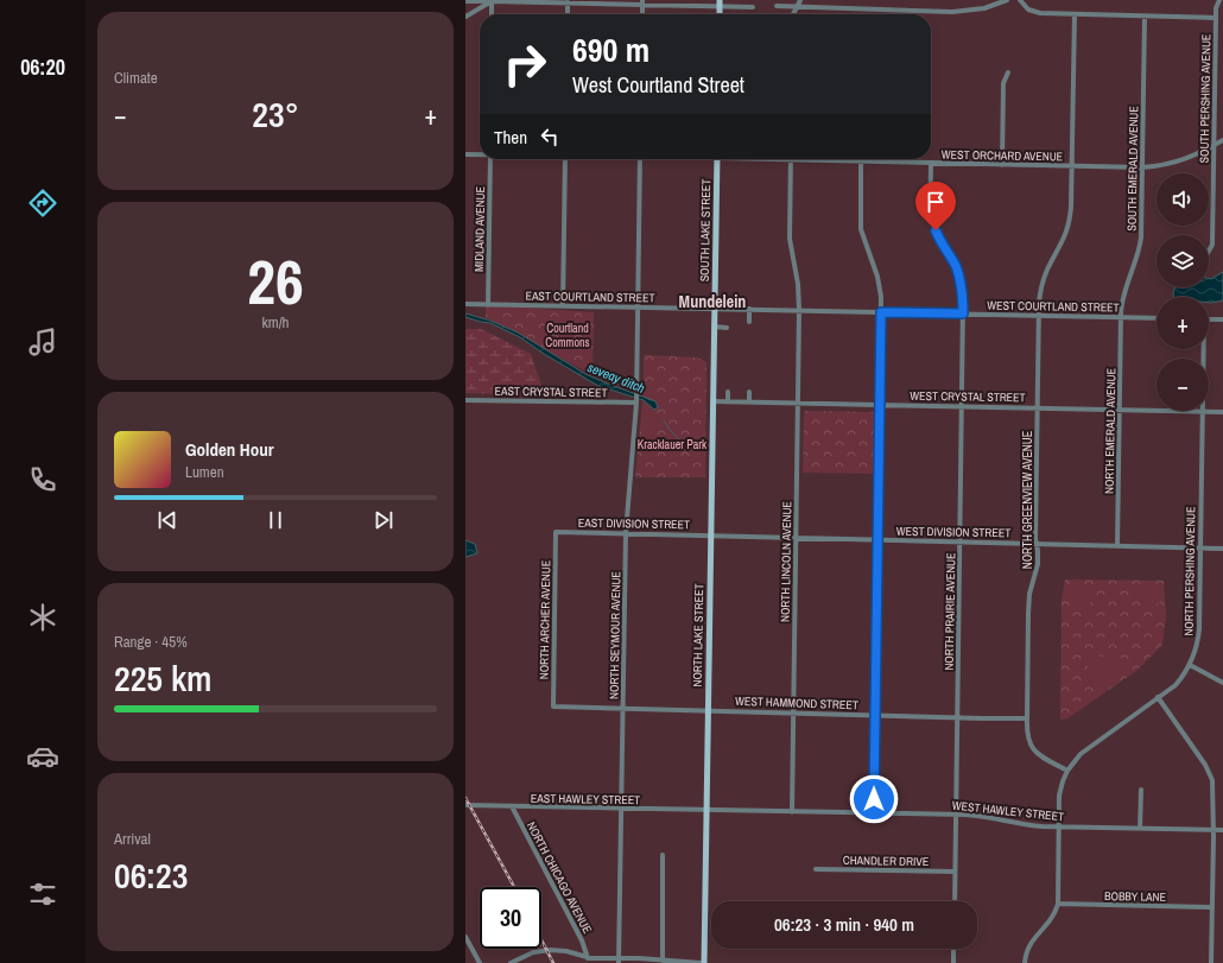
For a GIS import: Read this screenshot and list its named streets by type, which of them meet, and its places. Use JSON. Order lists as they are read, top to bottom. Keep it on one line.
{"streets":{"main road":["SOUTH LAKE STREET","NORTH LAKE STREET"],"street":["SOUTH PERSHING AVENUE","WEST ORCHARD AVENUE","SOUTH EMERALD AVENUE","MIDLAND AVENUE","EAST COURTLAND STREET","WEST COURTLAND STREET","EAST CRYSTAL STREET","WEST CRYSTAL STREET","NORTH EMERALD AVENUE","NORTH GREENVIEW AVENUE","EAST DIVISION STREET","WEST DIVISION STREET","NORTH LINCOLN AVENUE","NORTH PERSHING AVENUE","NORTH PRAIRIE AVENUE","NORTH ARCHER AVENUE","NORTH SEYMOUR AVENUE","WEST HAMMOND STREET","EAST HAWLEY STREET","WEST HAWLEY STREET","CHANDLER DRIVE","NORTH CHICAGO AVENUE","BOBBY LANE"]},"crossings":[["SOUTH PERSHING AVENUE","WEST ORCHARD AVENUE"],["WEST ORCHARD AVENUE","SOUTH EMERALD AVENUE"],["WEST ORCHARD AVENUE","NORTH GREENVIEW AVENUE"],["WEST ORCHARD AVENUE","NORTH LINCOLN AVENUE"],["WEST ORCHARD AVENUE","NORTH PRAIRIE AVENUE"],["SOUTH EMERALD AVENUE","WEST COURTLAND STREET"],["SOUTH EMERALD AVENUE","NORTH EMERALD AVENUE"],["MIDLAND AVENUE","EAST COURTLAND STREET"],["SOUTH LAKE STREET","EAST COURTLAND STREET"],["SOUTH LAKE STREET","WEST COURTLAND STREET"],["SOUTH LAKE STREET","NORTH LAKE STREET"],["EAST COURTLAND STREET","WEST COURTLAND STREET"],["EAST COURTLAND STREET","NORTH SEYMOUR AVENUE"],["EAST COURTLAND STREET","NORTH LAKE STREET"],["WEST COURTLAND STREET","NORTH EMERALD AVENUE"],["WEST COURTLAND STREET","NORTH GREENVIEW AVENUE"],["WEST COURTLAND STREET","NORTH LINCOLN AVENUE"],["WEST COURTLAND STREET","NORTH PRAIRIE AVENUE"],["WEST COURTLAND STREET","NORTH LAKE STREET"],["EAST CRYSTAL STREET","NORTH SEYMOUR AVENUE"],["WEST CRYSTAL STREET","NORTH EMERALD AVENUE"],["WEST CRYSTAL STREET","NORTH GREENVIEW AVENUE"],["WEST CRYSTAL STREET","NORTH LINCOLN AVENUE"],["WEST CRYSTAL STREET","NORTH PERSHING AVENUE"],["WEST CRYSTAL STREET","NORTH PRAIRIE AVENUE"],["WEST CRYSTAL STREET","NORTH LAKE STREET"],["NORTH EMERALD AVENUE","WEST DIVISION STREET"],["NORTH GREENVIEW AVENUE","WEST DIVISION STREET"],["NORTH GREENVIEW AVENUE","WEST HAMMOND STREET"],["EAST DIVISION STREET","WEST DIVISION STREET"],["EAST DIVISION STREET","NORTH ARCHER AVENUE"],["EAST DIVISION STREET","NORTH SEYMOUR AVENUE"],["EAST DIVISION STREET","NORTH LAKE STREET"],["WEST DIVISION STREET","NORTH LINCOLN AVENUE"],["WEST DIVISION STREET","NORTH PERSHING AVENUE"],["WEST DIVISION STREET","NORTH PRAIRIE AVENUE"],["WEST DIVISION STREET","NORTH LAKE STREET"],["NORTH LINCOLN AVENUE","WEST HAMMOND STREET"],["NORTH LINCOLN AVENUE","WEST HAWLEY STREET"],["NORTH PRAIRIE AVENUE","WEST HAMMOND STREET"],["NORTH PRAIRIE AVENUE","WEST HAWLEY STREET"],["NORTH PRAIRIE AVENUE","CHANDLER DRIVE"],["NORTH ARCHER AVENUE","WEST HAMMOND STREET"],["NORTH SEYMOUR AVENUE","WEST HAMMOND STREET"],["NORTH SEYMOUR AVENUE","EAST HAWLEY STREET"],["NORTH LAKE STREET","WEST HAMMOND STREET"],["NORTH LAKE STREET","EAST HAWLEY STREET"],["NORTH LAKE STREET","WEST HAWLEY STREET"],["EAST HAWLEY STREET","WEST HAWLEY STREET"],["EAST HAWLEY STREET","NORTH CHICAGO AVENUE"]],"districts":["Mundelein"],"water":["seveay ditch"],"parks":["Courtland Commons","Kracklauer Park"],"page":{"tabs":"06:20","tile":["Climate",["26","km/h"],["Range · 45%","225 km"],["Arrival","06:23"]],"turn":["690 m","West Courtland Street"],"heat":["−","23°","+"],"then":"Then","map_buttons":["+","−"],"song":["Golden Hour","Lumen"],"limit":"30","trip":"06:23 · 3 min · 940 m"}}
